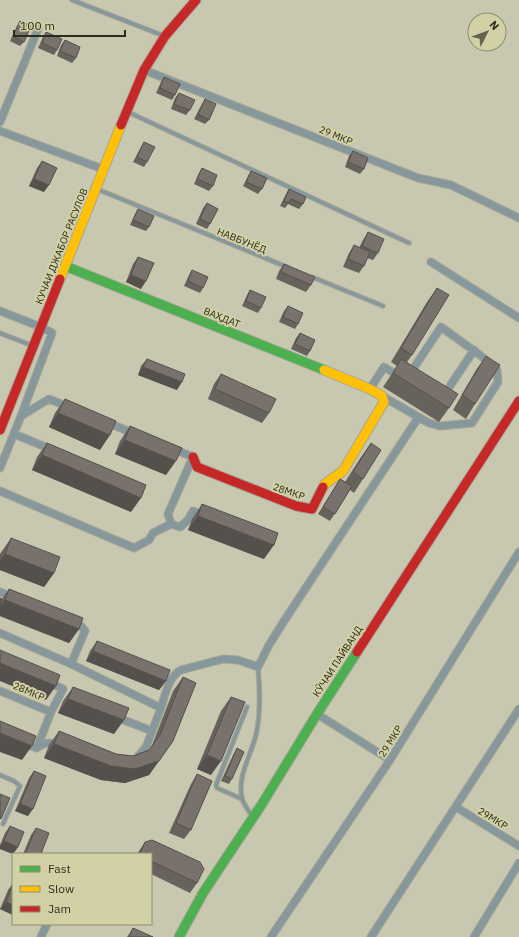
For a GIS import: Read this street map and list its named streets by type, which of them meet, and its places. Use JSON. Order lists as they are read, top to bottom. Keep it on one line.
{"streets":{"street":["29 МКР","КУЧАИ ДЖАБОР РАСУЛОВ","ВАҲДАТ","28МКР","КӮЧАИ ПАЙВАНД","29МКР"],"lane":["НАВБУНЁД"]},"crossings":[["29 МКР","КУЧАИ ДЖАБОР РАСУЛОВ"],["НАВБУНЁД","КУЧАИ ДЖАБОР РАСУЛОВ"],["КУЧАИ ДЖАБОР РАСУЛОВ","ВАҲДАТ"]],"legend":["Fast","Slow","Jam"],"scale_bar":"100 m","north":"top right"}
